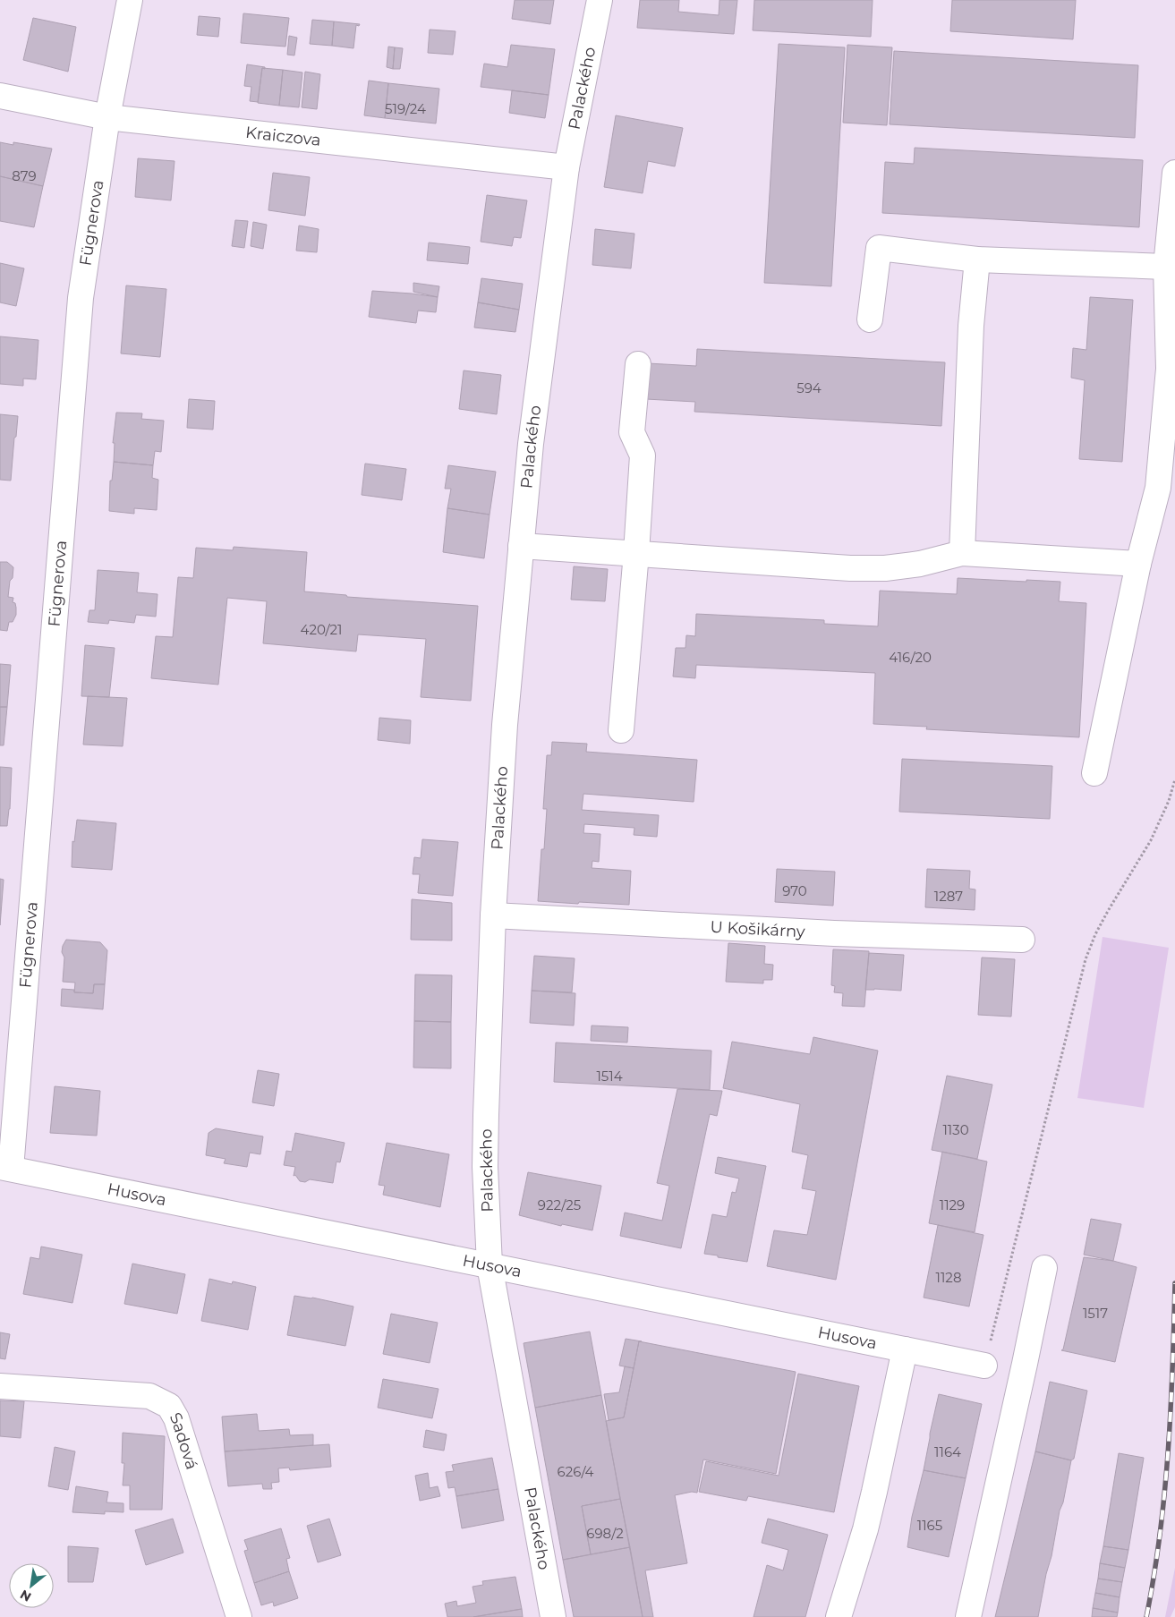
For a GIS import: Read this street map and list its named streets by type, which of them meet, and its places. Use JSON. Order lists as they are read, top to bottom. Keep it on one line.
{"streets":{"street":["Palackého","Kraiczova","Fügnerova","U Košikárny","Husova","Sadová"]},"crossings":[["Palackého","Kraiczova"],["Palackého","U Košikárny"],["Palackého","Husova"],["Kraiczova","Fügnerova"],["Fügnerova","Husova"]],"house_numbers":["519/24","879","594","420/21","416/20","970","1287","1514","1130","922/25","1129","1128","1517","1164","626/4","1165","698/2"],"north":"bottom left"}
